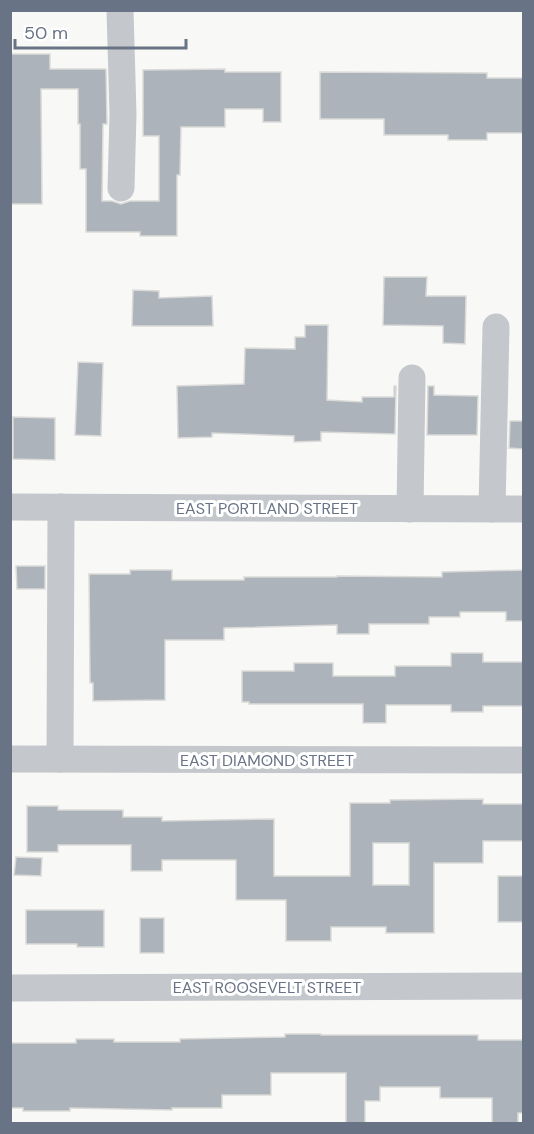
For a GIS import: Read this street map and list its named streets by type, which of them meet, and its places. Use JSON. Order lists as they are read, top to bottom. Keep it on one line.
{"streets":{"street":["EAST PORTLAND STREET","EAST DIAMOND STREET","EAST ROOSEVELT STREET"]},"scale_bar":"50 m"}
